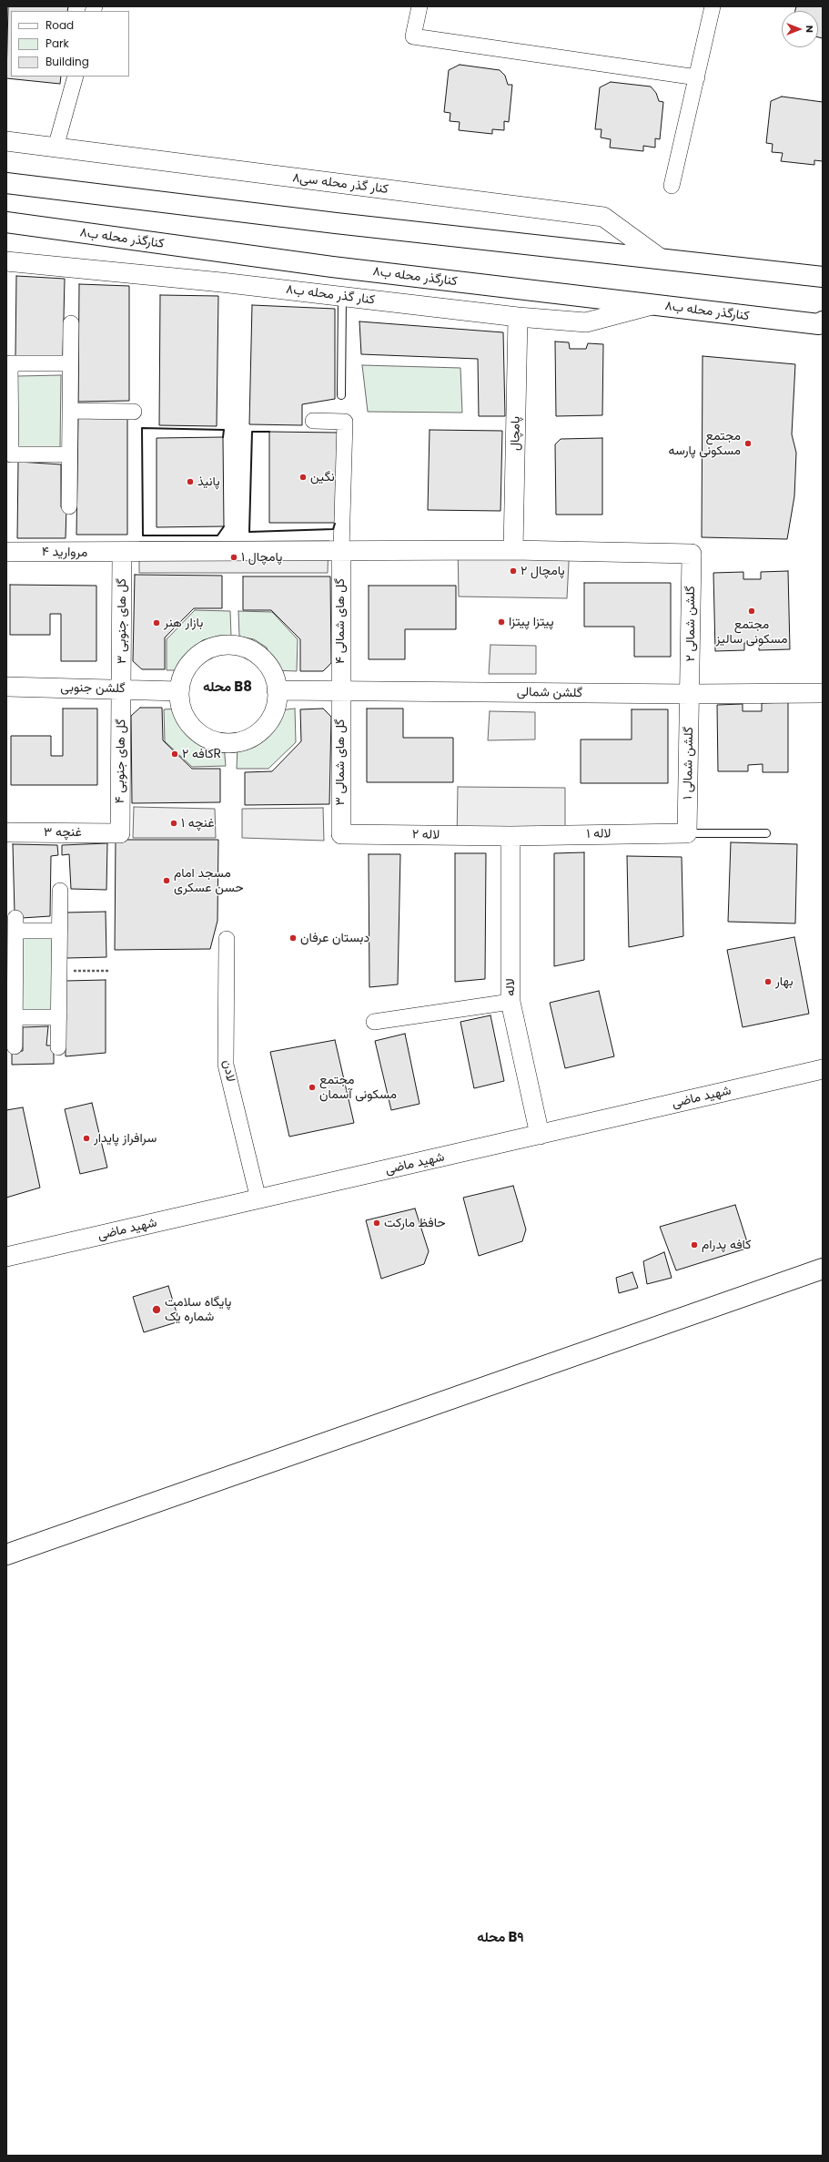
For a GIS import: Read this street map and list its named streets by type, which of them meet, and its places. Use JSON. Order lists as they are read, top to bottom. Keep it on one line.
{"streets":{"main road":["کنارگذر محله ب۸"],"street":["کنار گذر محله سی۸","کنار گذر محله ب۸","پامچال","مروارید ۴","گل های جنوبی ۳","گل های شمالی ۴","گلشن شمالی ۲","گلشن جنوبی","گلشن شمالی","گل های جنوبی ۴","گل های شمالی ۳","گلشن شمالی ۱","غنچه ۳","لاله ۱","لاله ۲","لاله","لادن","شهید ماضی"]},"crossings":[["کنارگذر محله ب۸","کنار گذر محله ب۸"],["کنار گذر محله ب۸","پامچال"],["پامچال","مروارید ۴"],["مروارید ۴","گل های جنوبی ۳"],["مروارید ۴","گل های شمالی ۴"],["مروارید ۴","گلشن شمالی ۲"],["گل های جنوبی ۳","گلشن جنوبی"],["گل های جنوبی ۳","گل های جنوبی ۴"],["گل های شمالی ۴","گلشن شمالی"],["گل های شمالی ۴","گل های شمالی ۳"],["گلشن شمالی ۲","گلشن شمالی"],["گلشن شمالی ۲","گلشن شمالی ۱"],["گلشن جنوبی","گلشن شمالی"],["گلشن جنوبی","گل های جنوبی ۴"],["گلشن شمالی","گل های شمالی ۳"],["گلشن شمالی","گلشن شمالی ۱"],["گل های جنوبی ۴","غنچه ۳"],["گل های شمالی ۳","لاله ۲"],["گلشن شمالی ۱","لاله ۱"],["لاله ۱","لاله ۲"],["لاله ۱","لاله"],["لاله ۲","لاله"],["لاله","شهید ماضی"],["لادن","شهید ماضی"]],"districts":["محله B8","محله B۹"],"places":["مجتمع مسکونی پارسه","نگین","پانیذ","پامچال ۱","پامچال ۲","مجتمع مسکونی سالیز","پیتزا پیتزا","بازار هنر","کافه ۲R","غنچه ۱","مسجد امام حسن عسکری","دبستان عرفان","بهار","مجتمع مسکونی آسمان","سرافراز پایدار","حافظ مارکت","کافه پدرام","پایگاه سلامت شماره یک"],"legend":["Road","Park","Building"],"north":"right"}
